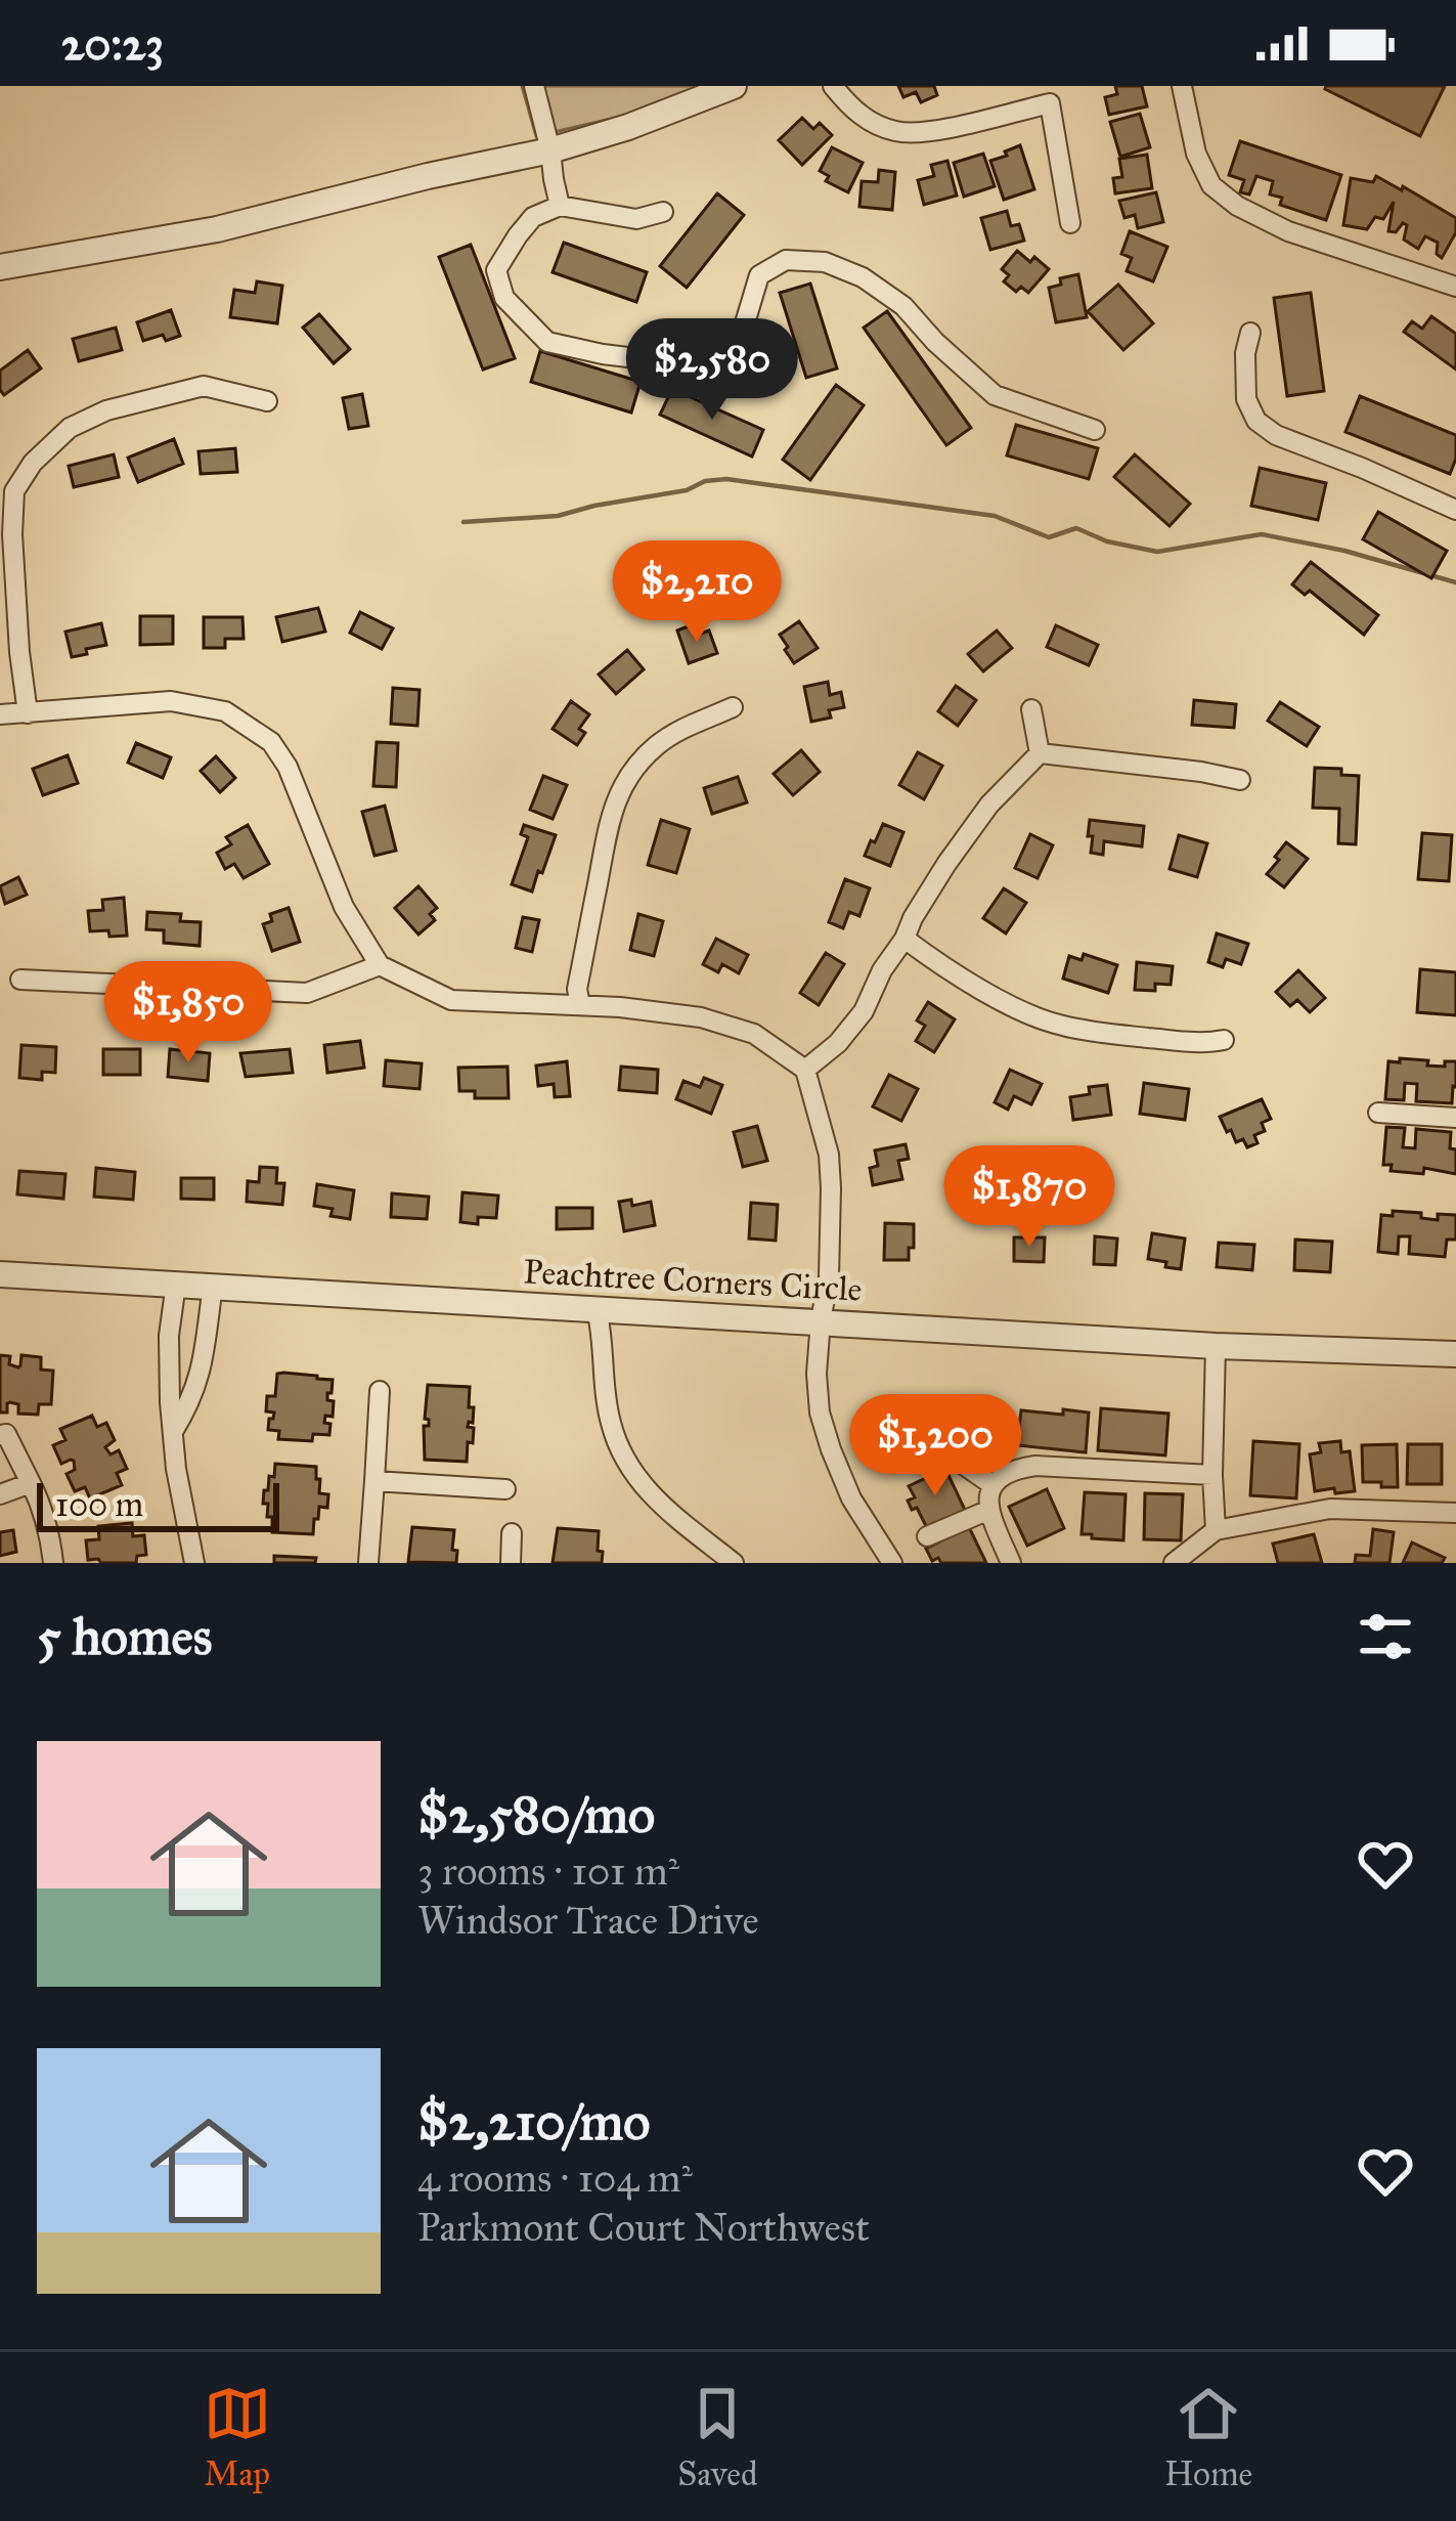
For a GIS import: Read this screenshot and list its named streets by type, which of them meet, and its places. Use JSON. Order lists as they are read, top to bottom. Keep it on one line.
{"streets":{"street":["Peachtree Corners Circle"]},"scale_bar":"100 m","page":{"status":"20:23","price":["$2,580","$2,210","$1,850","$1,870","$1,200"],"scale":"100 m","heading":"5 homes","list":[{"name":"$2,580/mo","note":"3 rooms · 101 m² · Windsor Trace Drive"},{"name":"$2,210/mo","note":"4 rooms · 104 m² · Parkmont Court Northwest"}],"tabs":["Map","Saved","Home"]}}
